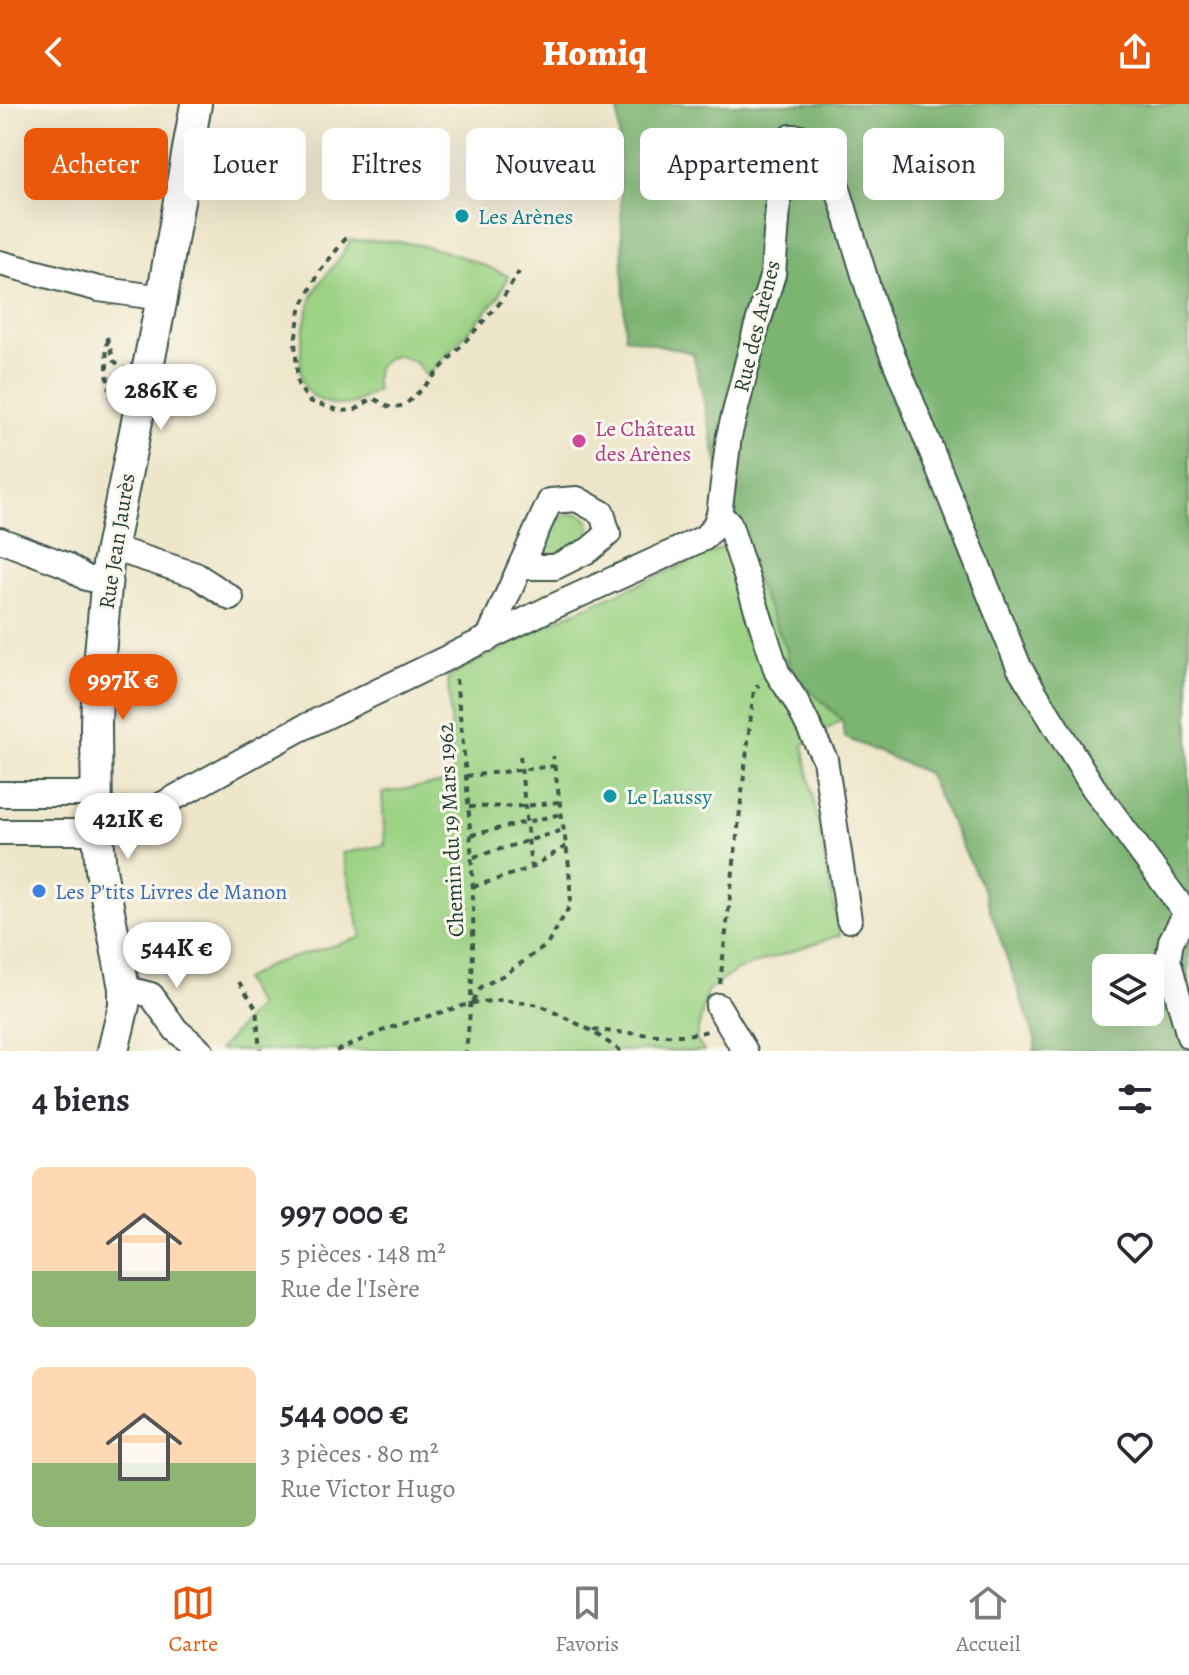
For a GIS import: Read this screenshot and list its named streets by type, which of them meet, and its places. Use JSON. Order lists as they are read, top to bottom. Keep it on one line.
{"streets":{"main road":["Rue Jean Jaurès"],"street":["Rue des Arènes"],"path":["Chemin du 19 Mars 1962"]},"places":["Les Arènes","Le Château des Arènes","Le Laussy","Les P'tits Livres de Manon"],"page":{"header":"Homiq","chip":["Acheter","Louer","Filtres","Nouveau","Appartement","Maison"],"price":["286K €","997K €","421K €","544K €"],"heading":"4 biens","list":[{"name":"997 000 €","note":"5 pièces · 148 m² · Rue de l'Isère"},{"name":"544 000 €","note":"3 pièces · 80 m² · Rue Victor Hugo"}],"tabs":["Carte","Favoris","Accueil"]}}
